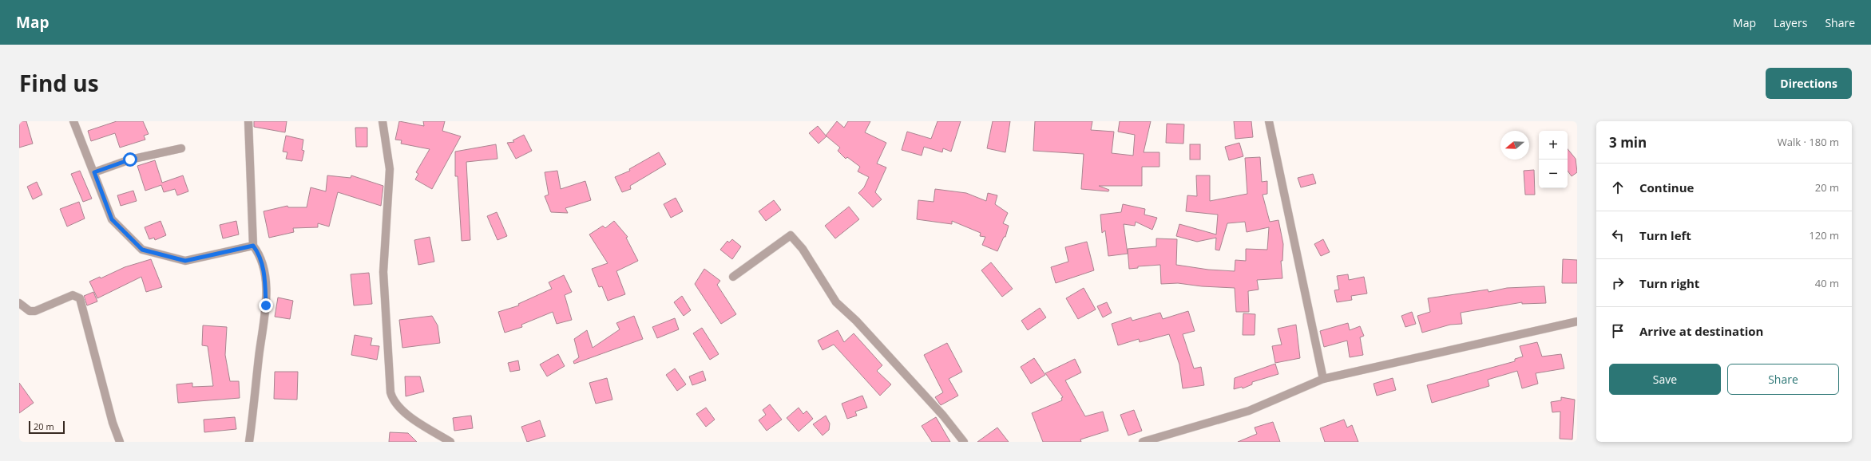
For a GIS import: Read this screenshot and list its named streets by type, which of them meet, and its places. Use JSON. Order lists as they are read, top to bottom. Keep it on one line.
{"scale_bar":"20 m","north":"left","page":{"header":"Map","nav":["Map","Layers","Share"],"title":"Find us","buttons":["Directions",["Save","Share"]],"heading":["3 min","Walk · 180 m"],"map_buttons":["+","−"],"list":[["Continue","20 m"],["Turn left","120 m"],["Turn right","40 m"],"Arrive at destination"],"scale":"20 m"}}
